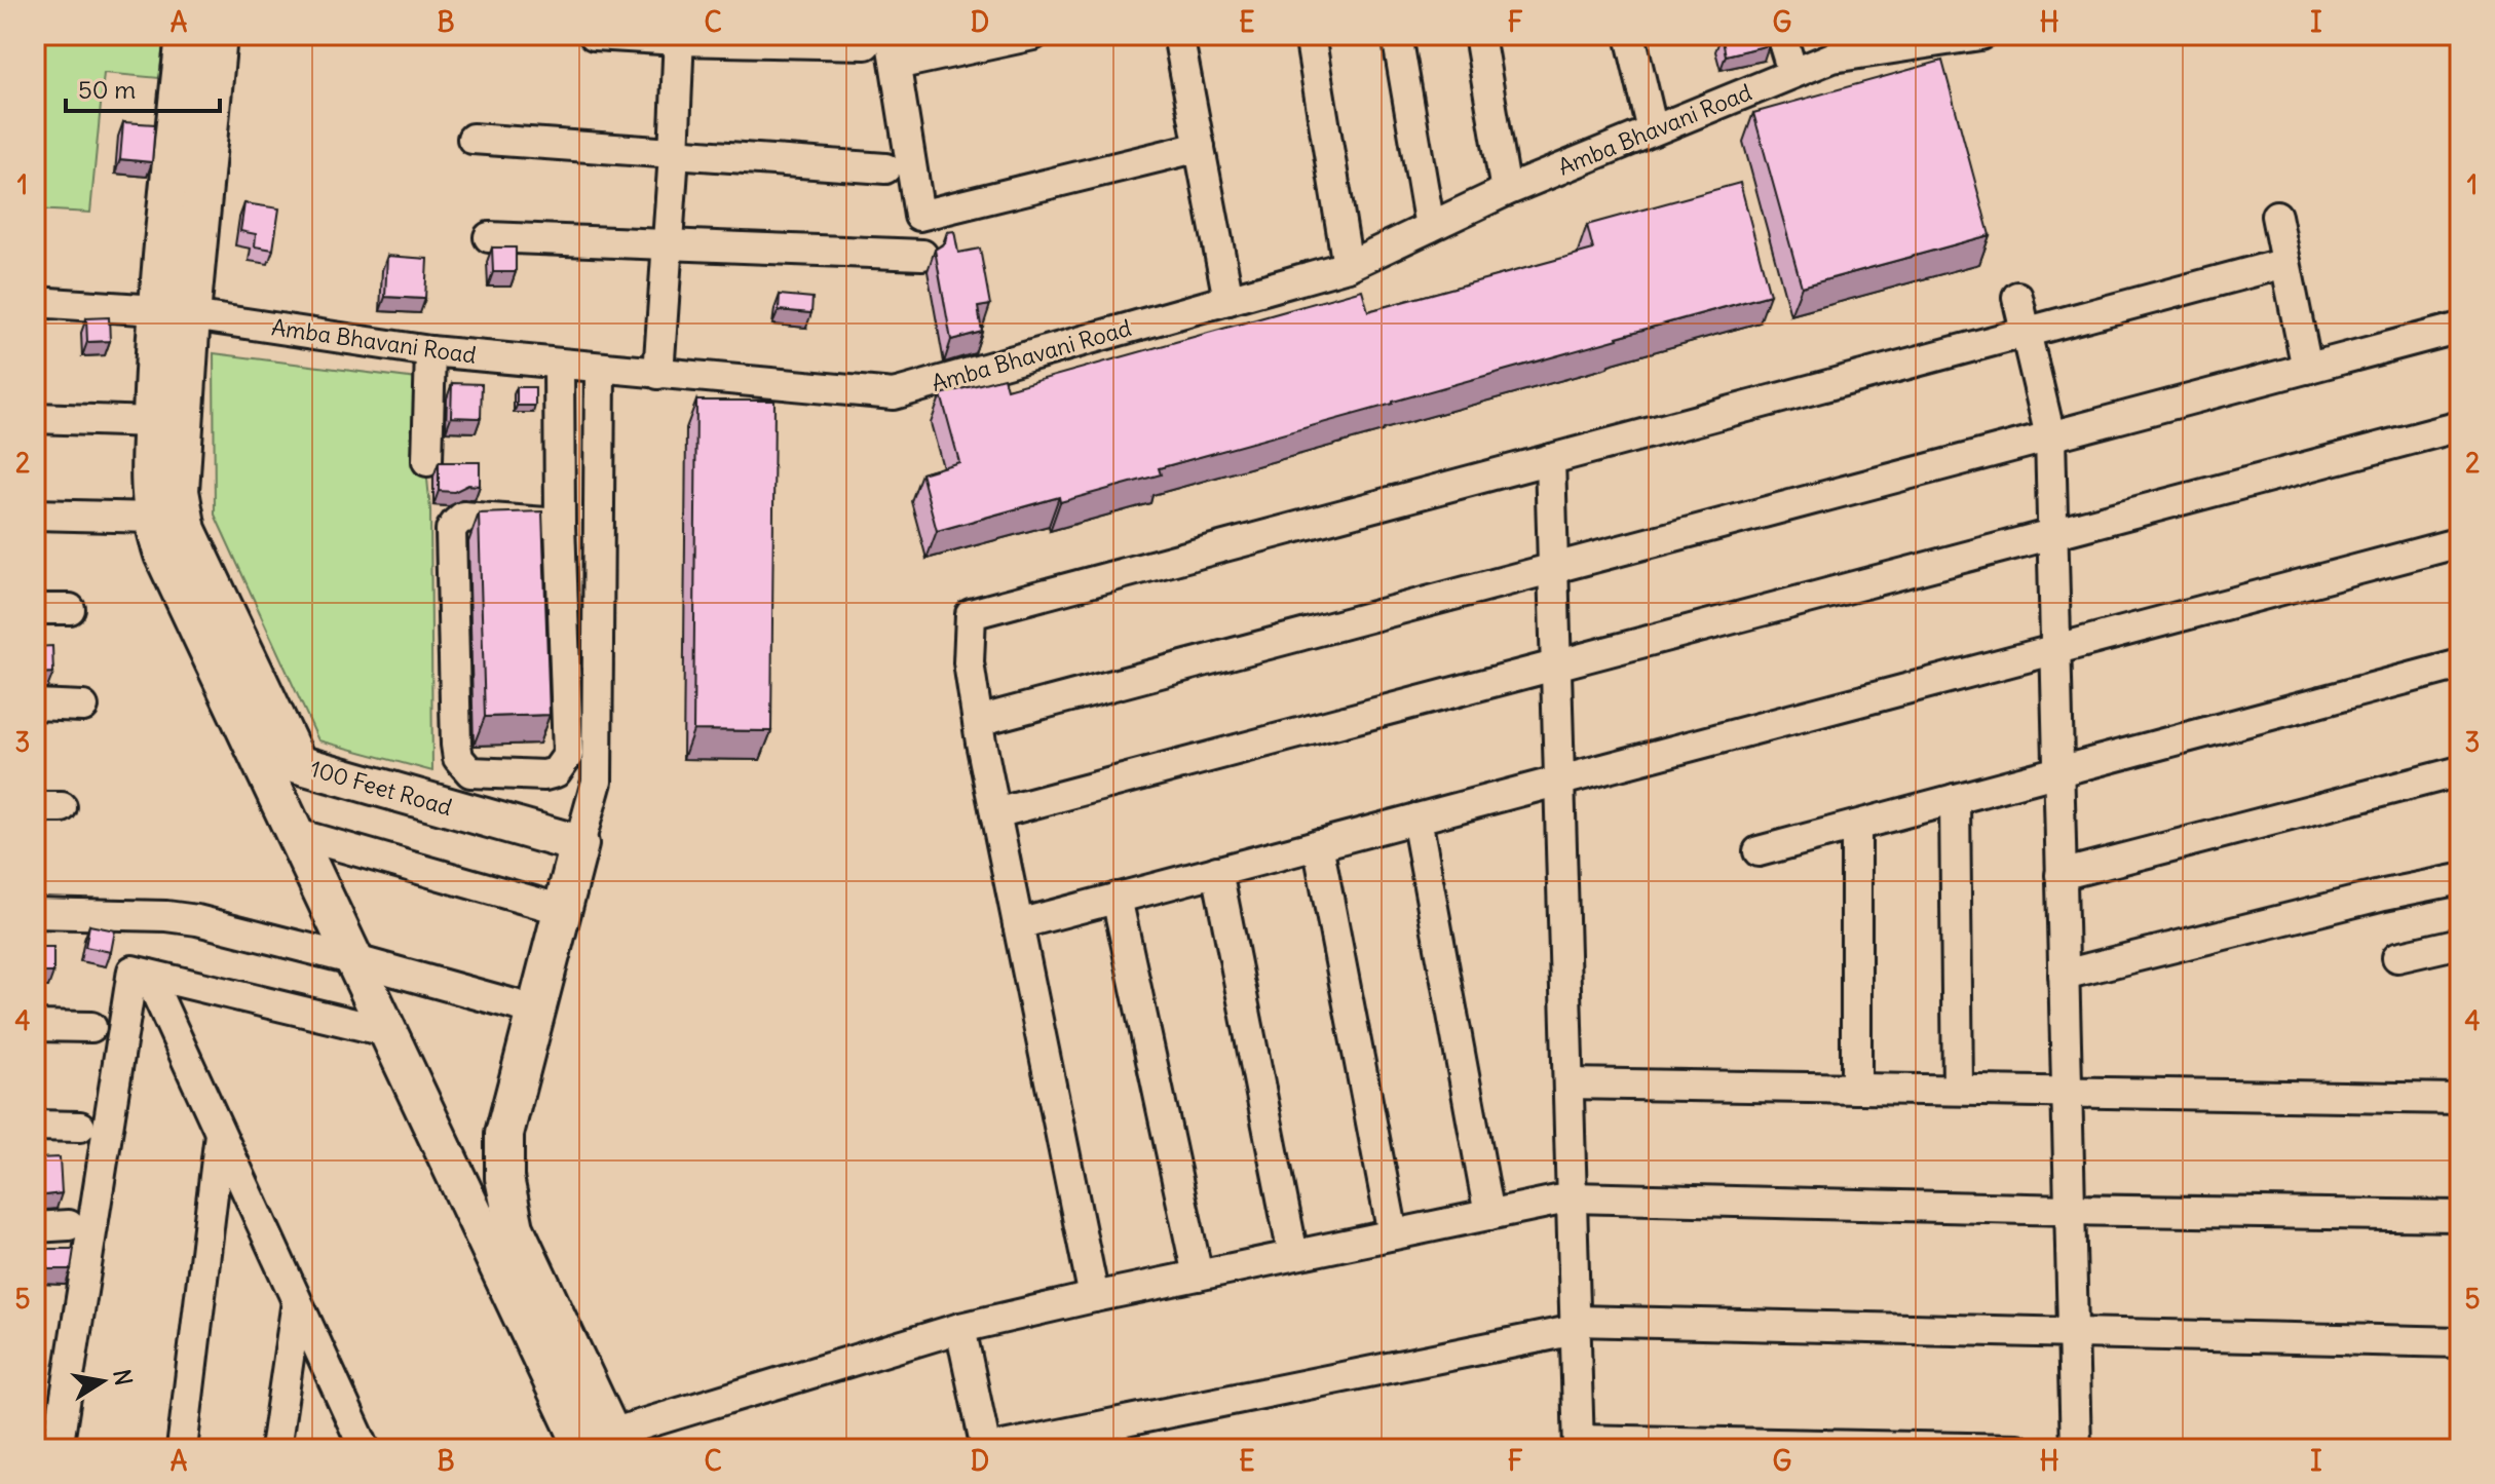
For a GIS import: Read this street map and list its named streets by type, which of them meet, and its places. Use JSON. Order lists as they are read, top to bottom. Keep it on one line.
{"streets":{"main road":["100 Feet Road"],"street":["Amba Bhavani Road"]},"crossings":[["Amba Bhavani Road","100 Feet Road"]],"scale_bar":"50 m","north":"right","grid":{"columns":["A","B","C","D","E","F","G","H","I"],"rows":["1","2","3","4","5"]}}
